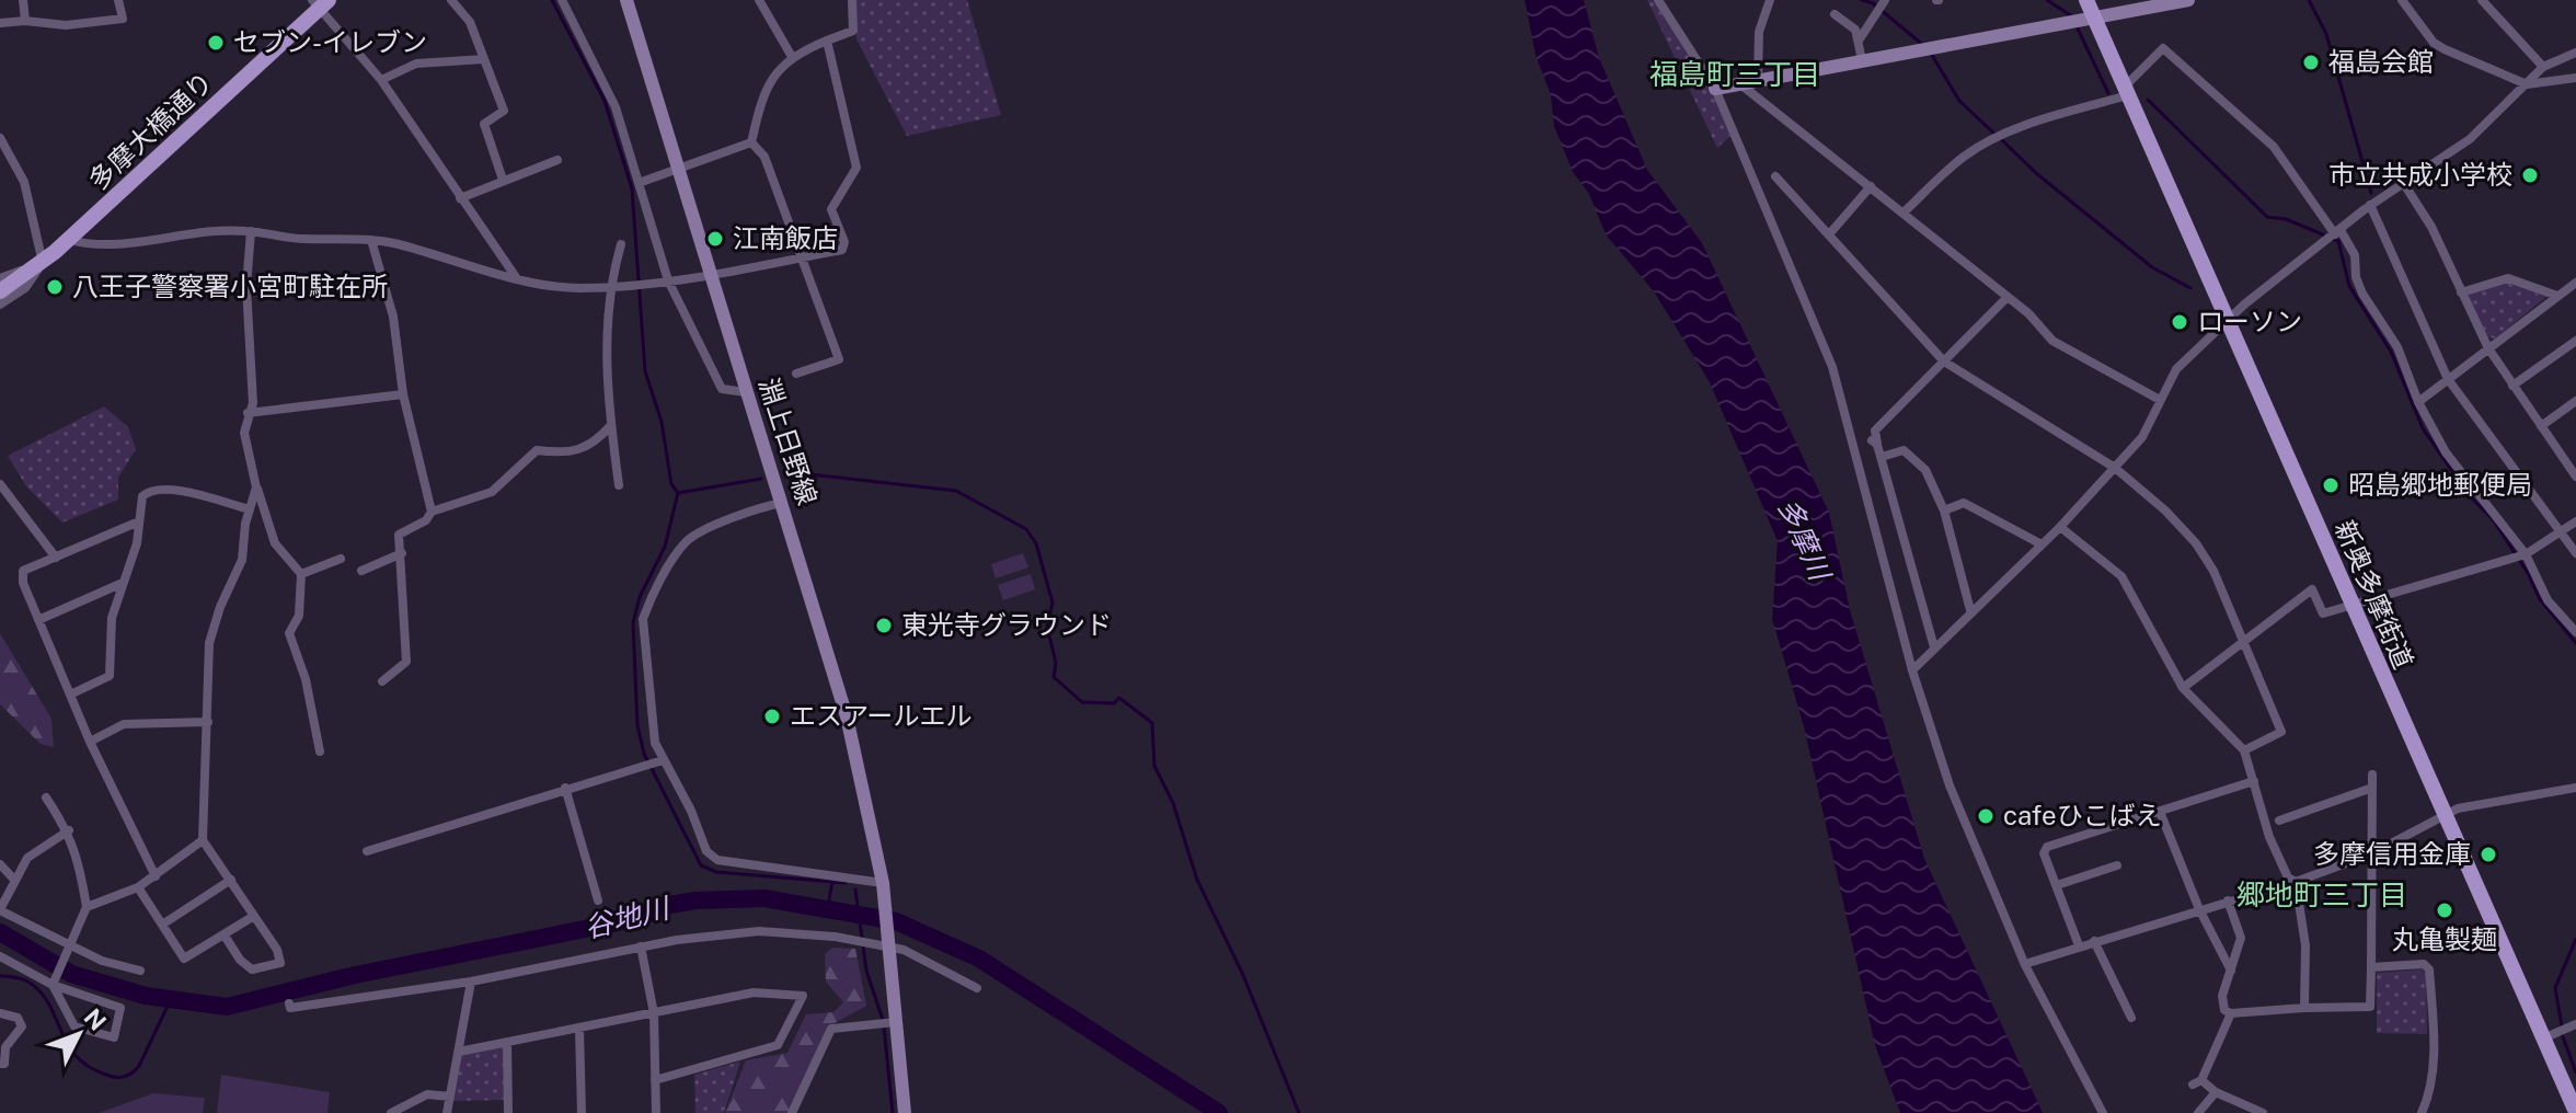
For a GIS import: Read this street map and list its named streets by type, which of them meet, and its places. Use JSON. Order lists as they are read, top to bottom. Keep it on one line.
{"streets":{"main road":["多摩大橋通り","淵上日野線","新奥多摩街道"]},"districts":["福島町三丁目","郷地町三丁目"],"water":["多摩川","谷地川"],"places":["セブン-イレブン","福島会館","市立共成小学校","江南飯店","八王子警察署小宮町駐在所","ローソン","昭島郷地郵便局","東光寺グラウンド","エスアールエル","cafeひこばえ","多摩信用金庫","丸亀製麺"],"north":"top right"}
